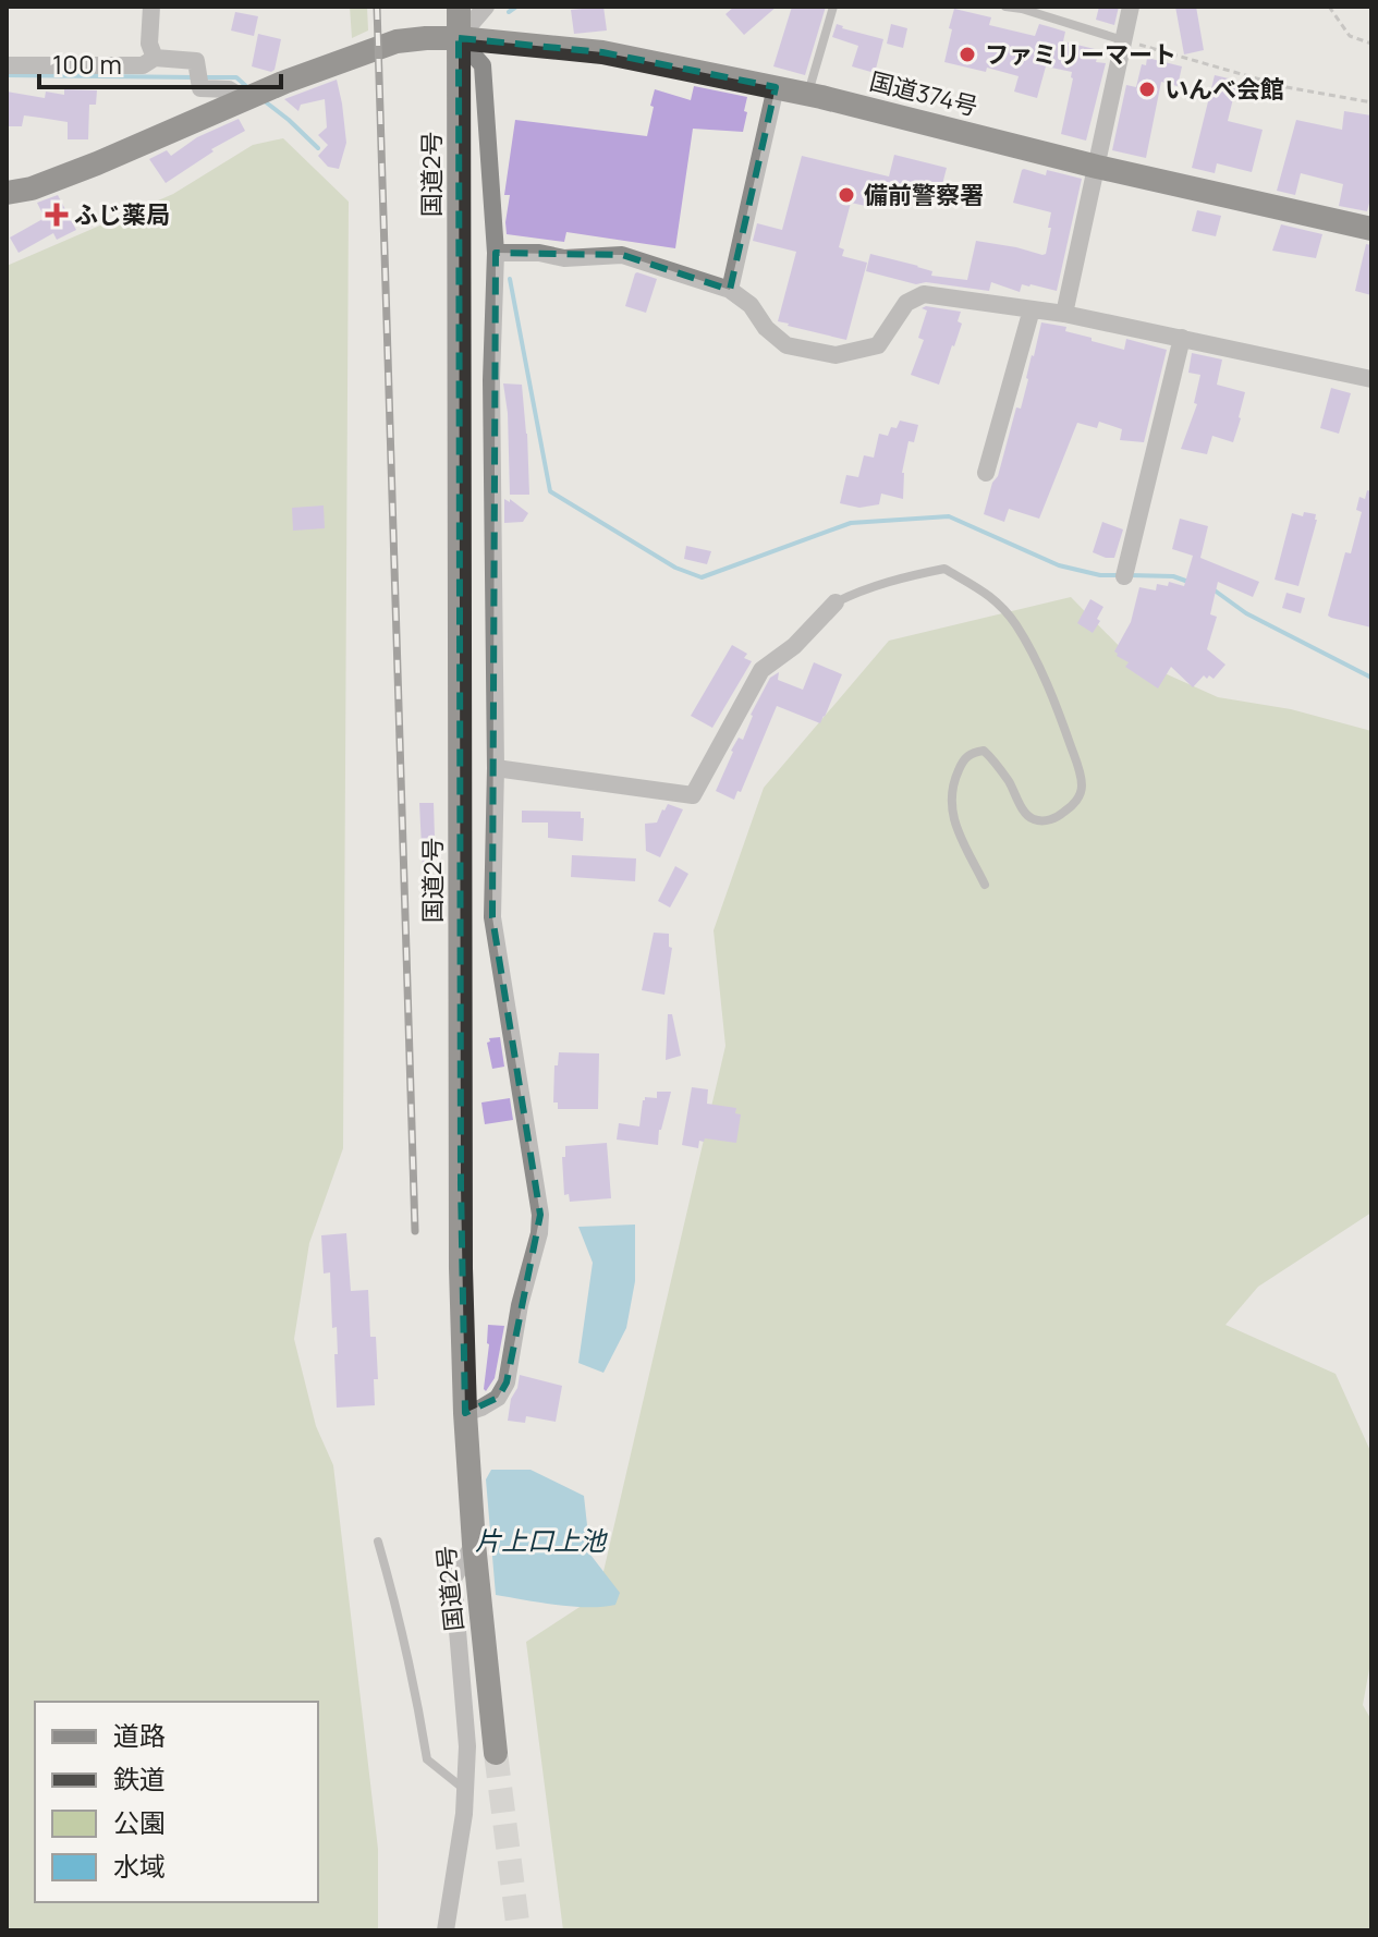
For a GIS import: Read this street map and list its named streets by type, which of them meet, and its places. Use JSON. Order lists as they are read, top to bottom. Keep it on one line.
{"streets":{"highway":["国道374号","国道2号"]},"crossings":[["国道374号","国道2号"]],"water":["片上口上池"],"places":{"other":["ファミリーマート","いんべ会館","備前警察署"],"health":["ふじ薬局"]},"legend":["道路","鉄道","公園","水域"],"scale_bar":"100 m"}
